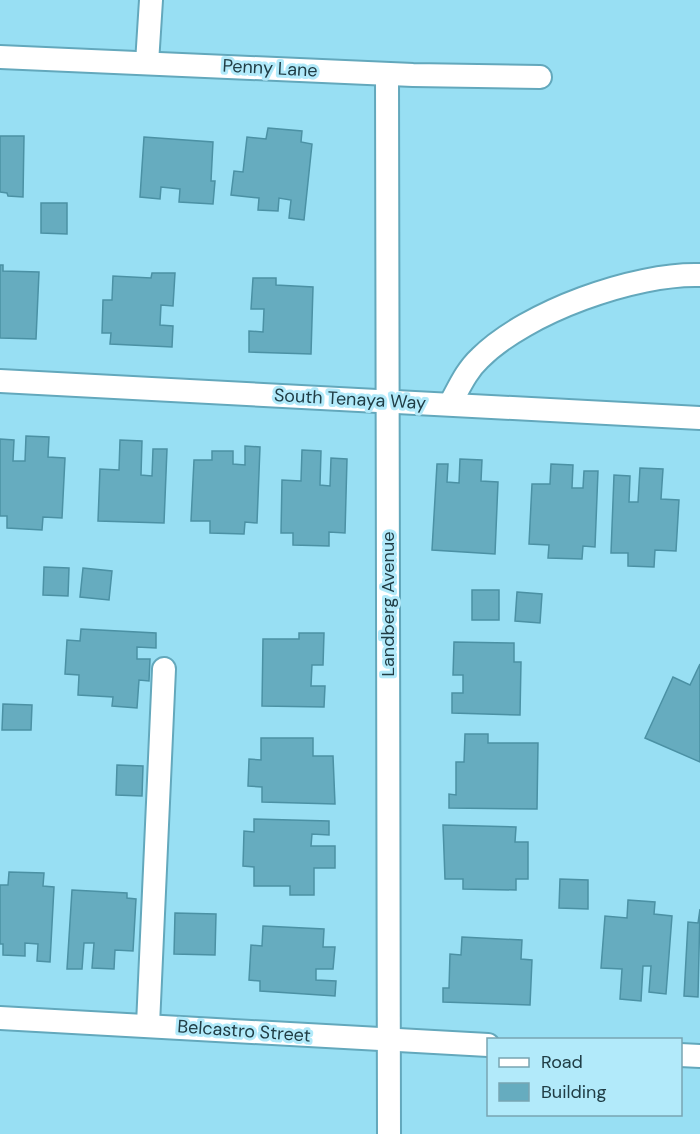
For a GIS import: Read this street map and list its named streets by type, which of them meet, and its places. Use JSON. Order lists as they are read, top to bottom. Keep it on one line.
{"streets":{"street":["Penny Lane","South Tenaya Way","Landberg Avenue","Belcastro Street"]},"crossings":[["Penny Lane","Landberg Avenue"],["South Tenaya Way","Landberg Avenue"],["Landberg Avenue","Belcastro Street"]],"legend":["Road","Building"]}
